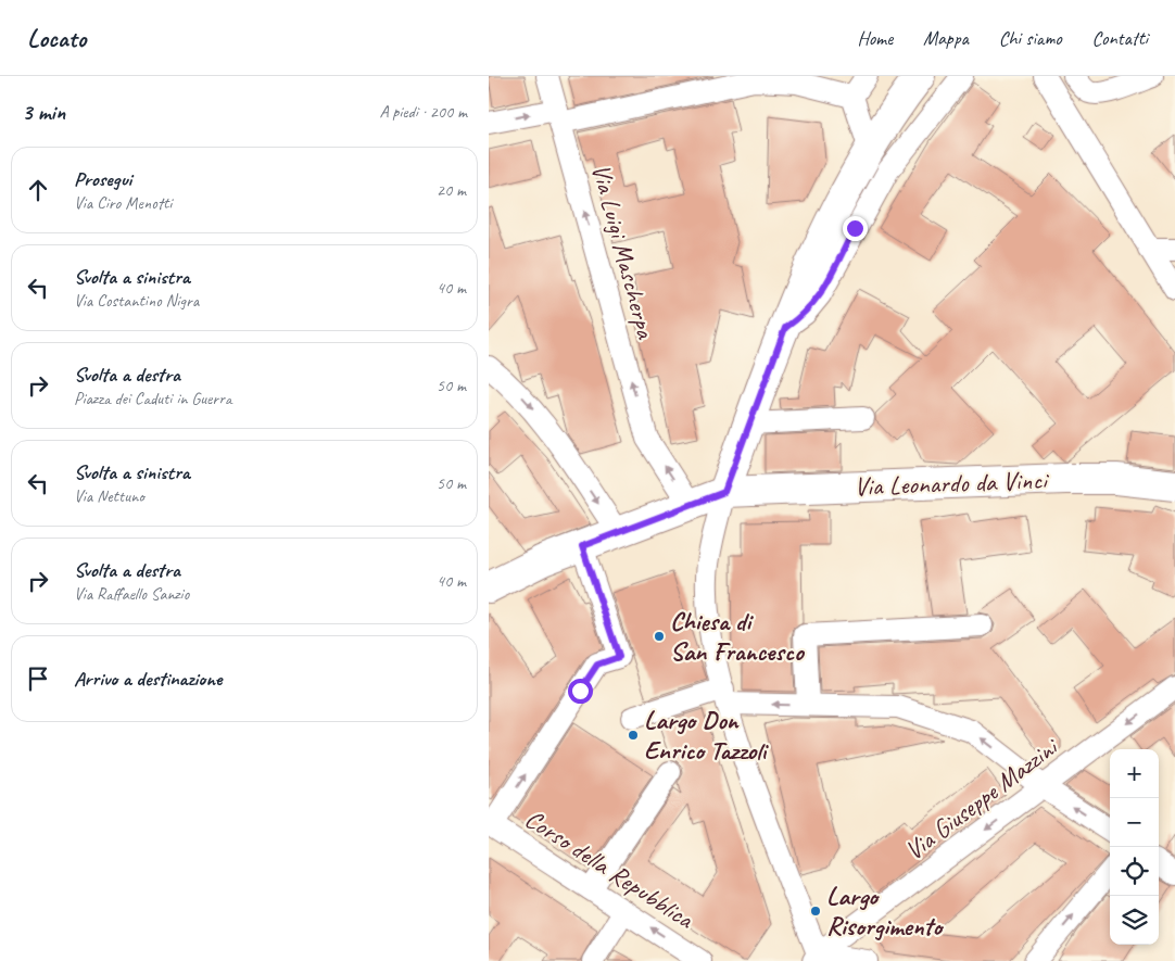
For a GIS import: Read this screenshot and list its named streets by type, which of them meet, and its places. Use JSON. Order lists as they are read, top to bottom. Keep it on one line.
{"streets":{"street":["Via Luigi Mascherpa","Via Leonardo da Vinci","Via Giuseppe Mazzini","Corso della Repubblica"]},"crossings":[["Via Luigi Mascherpa","Via Leonardo da Vinci"]],"one_way":["Via Giuseppe Mazzini","Corso della Repubblica"],"places":["Chiesa di San Francesco","Largo Don Enrico Tazzoli","Largo Risorgimento"],"page":{"header":"Locato","nav":["Home","Mappa","Chi siamo","Contatti"],"heading":["3 min","A piedi · 200 m"],"list":[["Prosegui","Via Ciro Menotti","20 m"],["Svolta a sinistra","Via Costantino Nigra","40 m"],["Svolta a destra","Piazza dei Caduti in Guerra","50 m"],["Svolta a sinistra","Via Nettuno","50 m"],["Svolta a destra","Via Raffaello Sanzio","40 m"],"Arrivo a destinazione"],"map_buttons":["+","−"]}}
